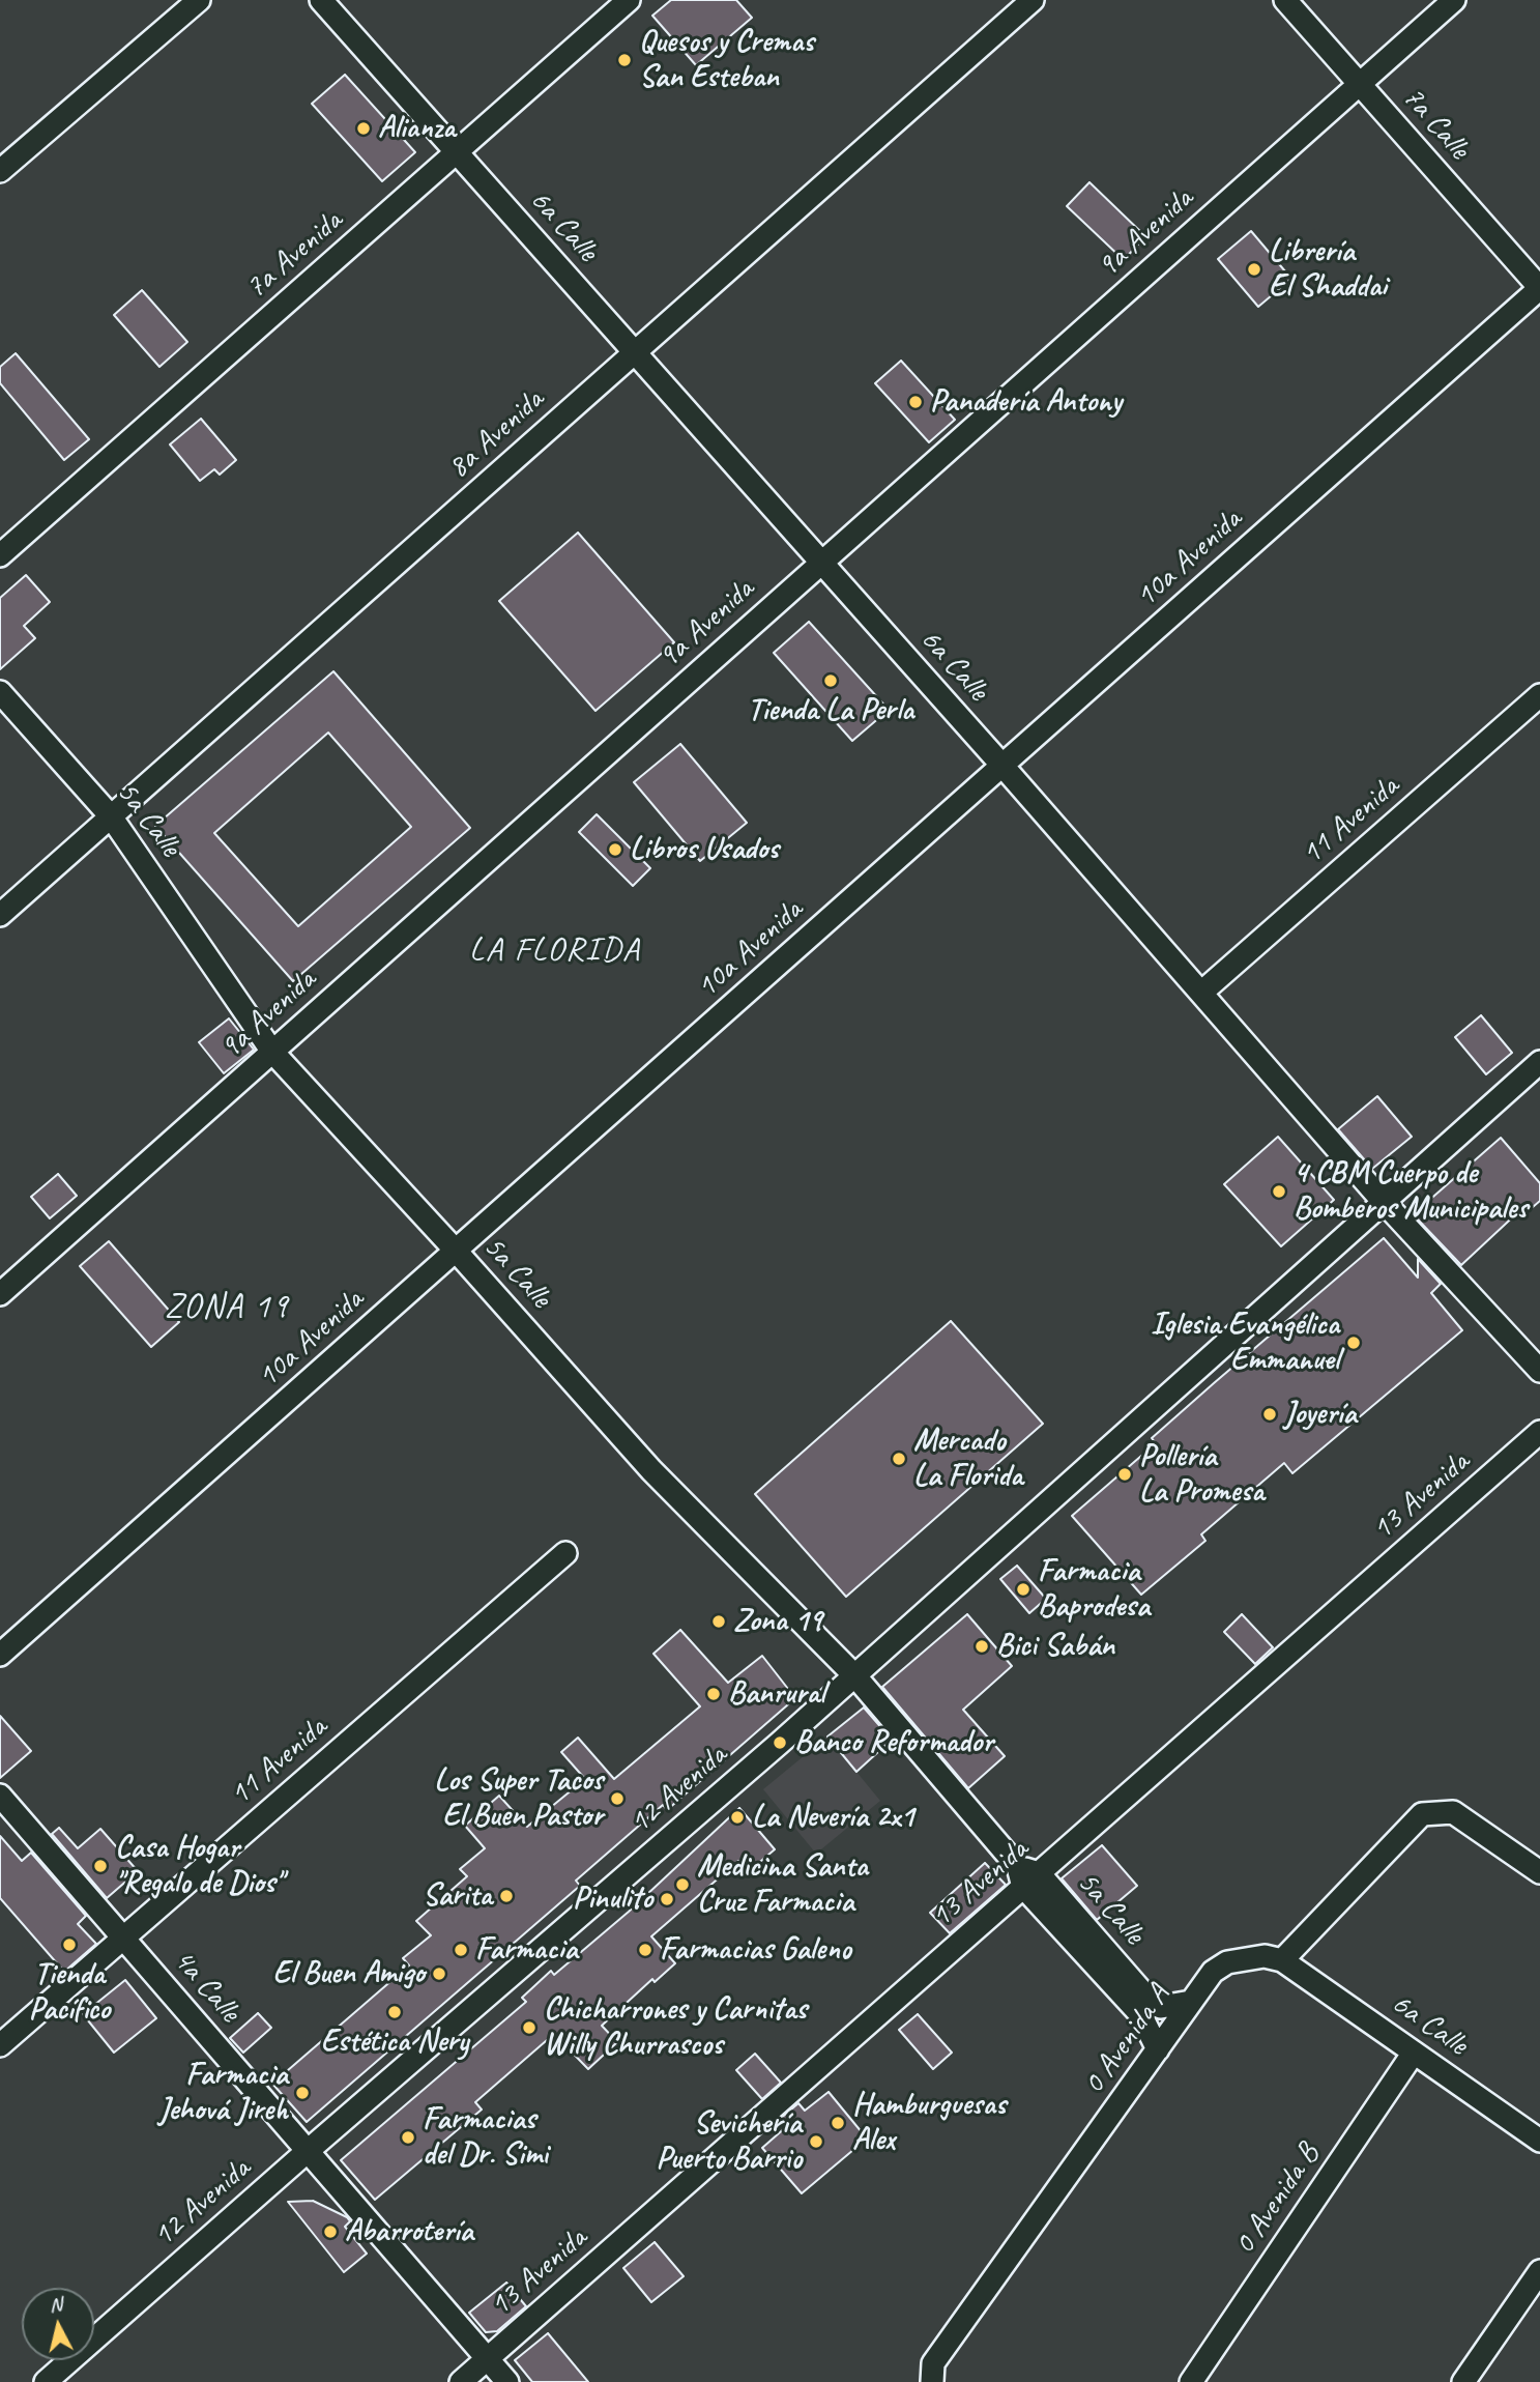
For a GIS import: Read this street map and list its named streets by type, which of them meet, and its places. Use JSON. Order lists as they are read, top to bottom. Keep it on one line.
{"streets":{"street":["7a Calle","6a Calle","9a Avenida","7a Avenida","8a Avenida","10a Avenida","5a Calle","11 Avenida","13 Avenida","12 Avenida","4a Calle","0 Avenida A","0 Avenida B"]},"crossings":[["7a Calle","9a Avenida"],["7a Calle","10a Avenida"],["6a Calle","9a Avenida"],["6a Calle","7a Avenida"],["6a Calle","8a Avenida"],["6a Calle","10a Avenida"],["6a Calle","11 Avenida"],["6a Calle","12 Avenida"],["6a Calle","0 Avenida A"],["6a Calle","0 Avenida B"],["9a Avenida","5a Calle"],["8a Avenida","5a Calle"],["10a Avenida","5a Calle"],["5a Calle","13 Avenida"],["5a Calle","12 Avenida"],["5a Calle","0 Avenida A"],["11 Avenida","4a Calle"],["13 Avenida","4a Calle"],["12 Avenida","4a Calle"]],"districts":["LA FLORIDA","ZONA 19"],"places":["Quesos y Cremas San Esteban","Alianza","Librería El Shaddai","Panadería Antony","Tienda La Perla","Libros Usados","4 CBM Cuerpo de Bomberos Municipales","Iglesia Evangélica Emmanuel","Joyería","Mercado La Florida","Pollería La Promesa","Farmacia Baprodesa","Zona 19","Bici Sabán","Banrural","Banco Reformador","Los Super Tacos El Buen Pastor","La Nevería 2x1","Casa Hogar \"Regalo de Dios\"","Medicina Santa Cruz Farmacia","Sarita","Pinulito","Tienda Pacífico","Farmacia","Farmacias Galeno","El Buen Amigo","Estética Nery","Chicharrones y Carnitas Willy Churrascos","Farmacia Jehová Jireh","Hamburguesas Alex","Farmacias del Dr. Simi","Sevichería Puerto Barrio","Abarrotería"],"north":"top"}
